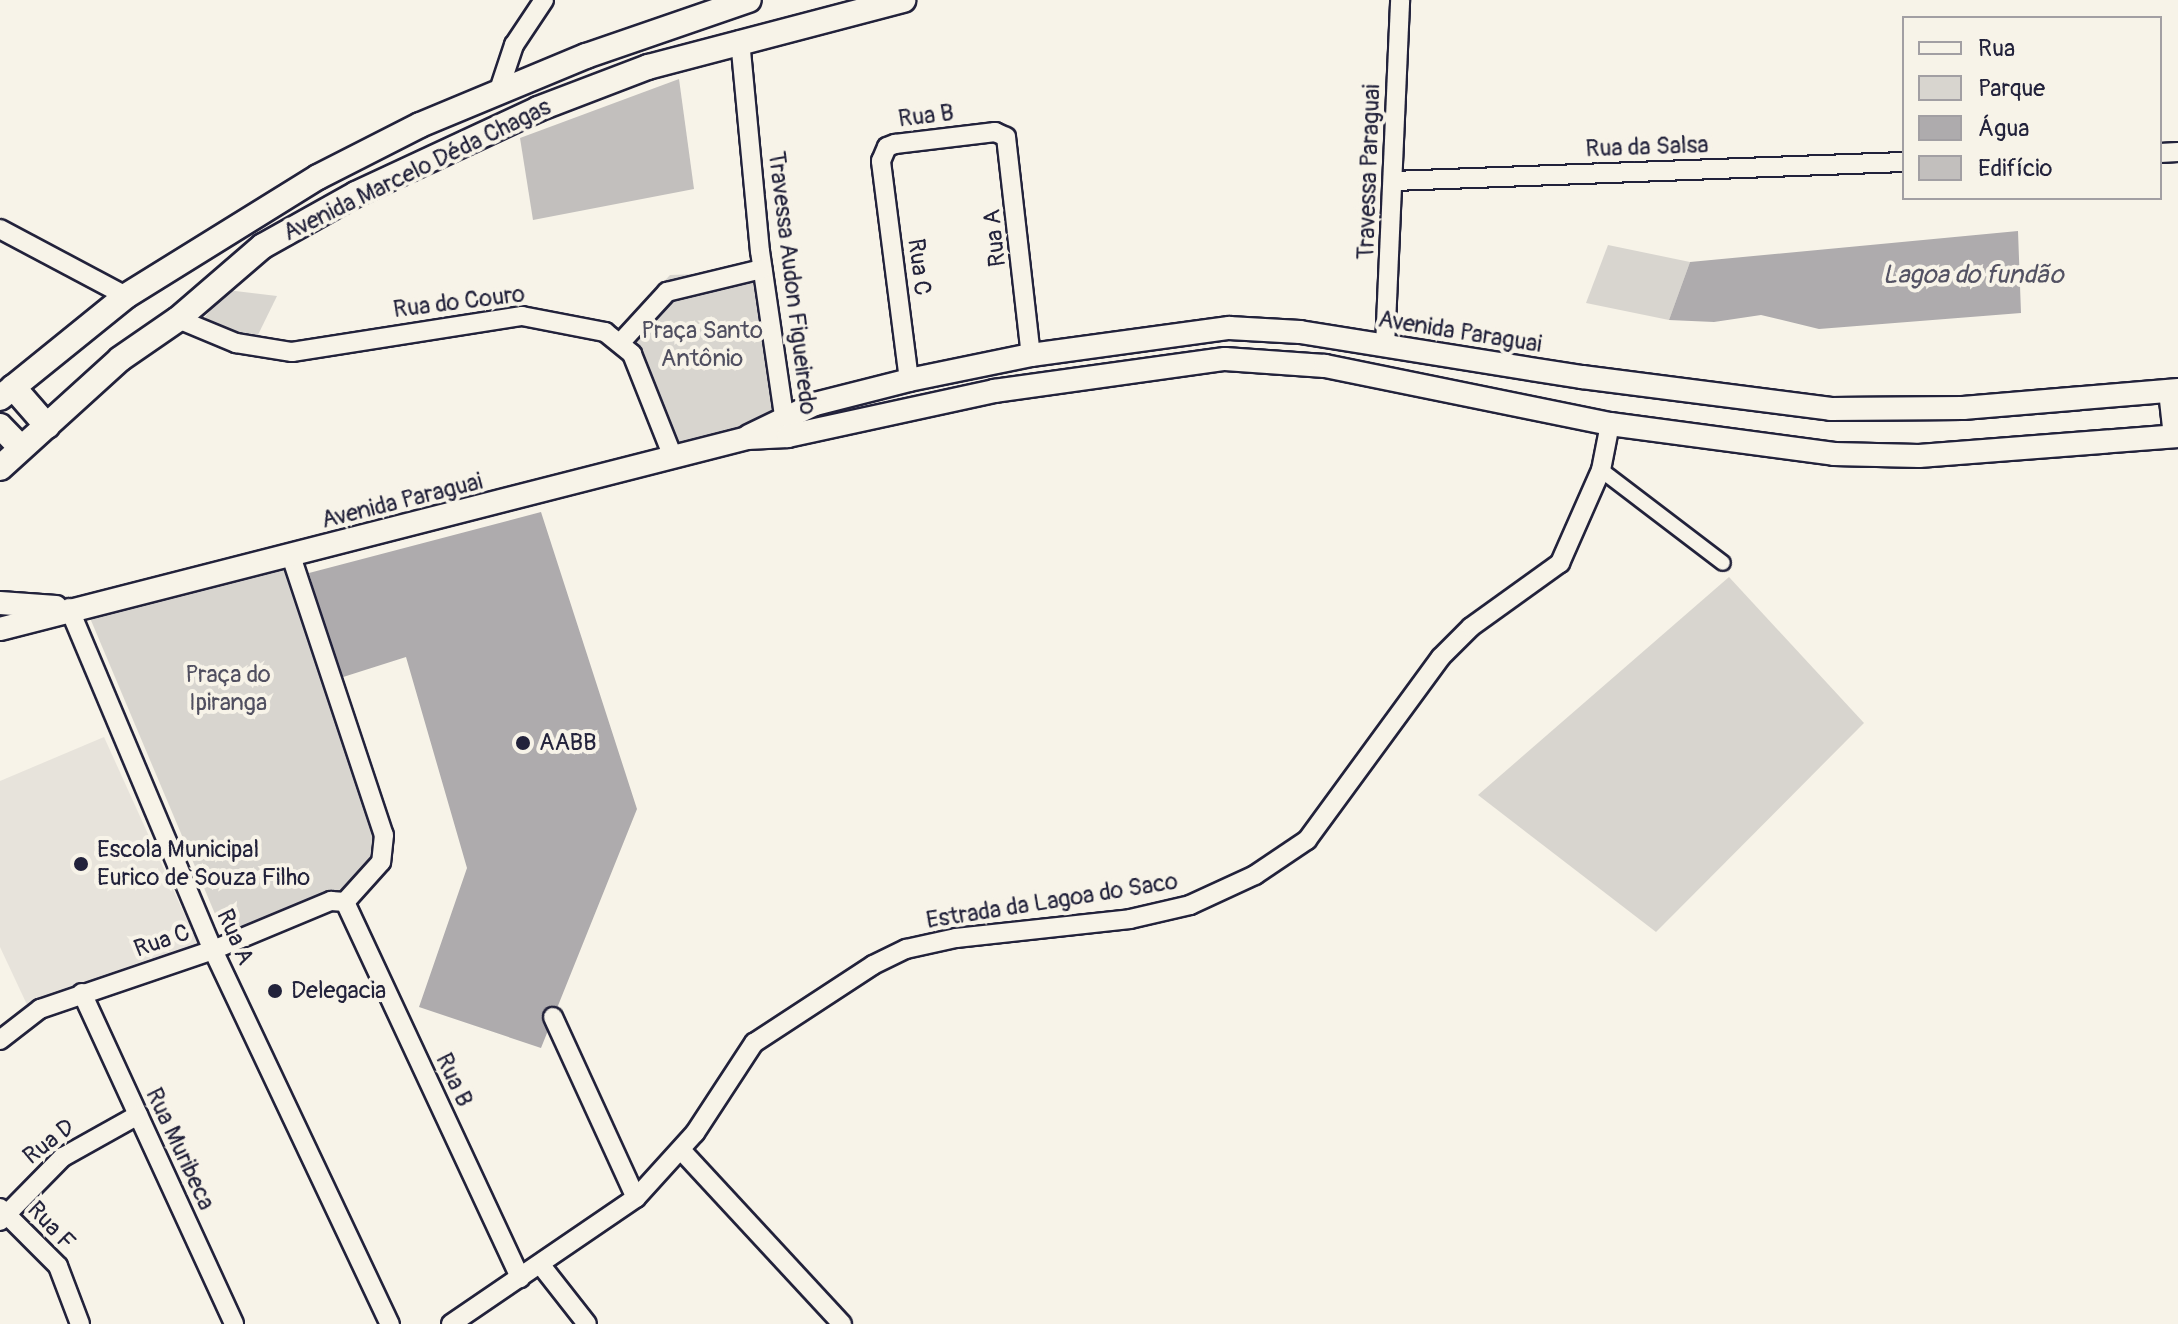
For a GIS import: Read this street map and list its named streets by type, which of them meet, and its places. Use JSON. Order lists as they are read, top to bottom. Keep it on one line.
{"streets":{"main road":["Avenida Marcelo Déda Chagas"],"street":["Rua B","Rua da Salsa","Travessa Paraguai","Rua A","Rua C","Travessa Audon Figueiredo","Rua do Couro","Avenida Paraguai","Estrada da Lagoa do Saco","Rua D","Rua Muribeca","Rua F"]},"crossings":[["Rua B","Rua A"],["Rua B","Rua C"],["Rua B","Estrada da Lagoa do Saco"],["Rua da Salsa","Travessa Paraguai"],["Avenida Marcelo Déda Chagas","Travessa Audon Figueiredo"],["Avenida Marcelo Déda Chagas","Rua do Couro"],["Travessa Paraguai","Avenida Paraguai"],["Rua A","Rua C"],["Rua A","Avenida Paraguai"],["Rua C","Avenida Paraguai"],["Rua C","Rua Muribeca"],["Travessa Audon Figueiredo","Avenida Paraguai"],["Avenida Paraguai","Estrada da Lagoa do Saco"],["Rua D","Rua Muribeca"],["Rua D","Rua F"]],"water":["Lagoa do fundão"],"parks":["Praça Santo Antônio","Praça do Ipiranga"],"places":["AABB","Escola Municipal Eurico de Souza Filho","Delegacia"],"legend":["Rua","Parque","Água","Edifício"]}
